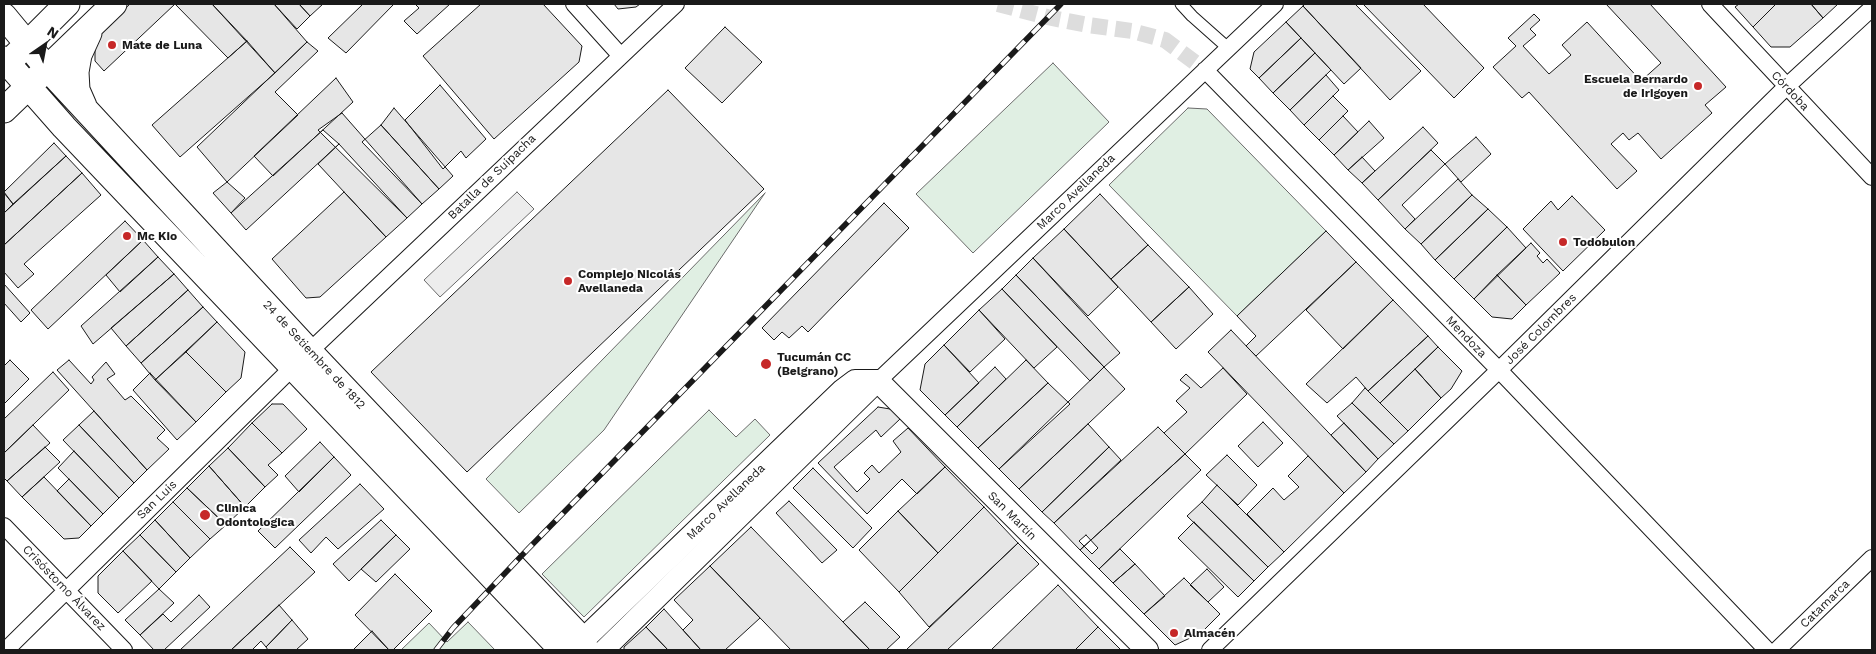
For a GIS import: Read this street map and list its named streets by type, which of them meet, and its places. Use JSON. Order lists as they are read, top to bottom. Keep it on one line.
{"streets":{"main road":["Marco Avellaneda","24 de Setiembre de 1812","San Martín"],"street":["Córdoba","Batalla de Suipacha","José Colombres","Mendoza","San Luis","Crisóstomo Álvarez","Catamarca"]},"crossings":[["Córdoba","José Colombres"],["Batalla de Suipacha","24 de Setiembre de 1812"],["Batalla de Suipacha","San Luis"],["Marco Avellaneda","Mendoza"],["Marco Avellaneda","24 de Setiembre de 1812"],["Marco Avellaneda","San Martín"],["José Colombres","Mendoza"],["24 de Setiembre de 1812","San Luis"],["San Luis","Crisóstomo Álvarez"]],"places":["Mate de Luna","Escuela Bernardo de Irigoyen","Mc Kio","Todobulon","Complejo Nicolás Avellaneda","Tucumán CC (Belgrano)","Clinica Odontologica","Almacén"],"north":"top right"}
